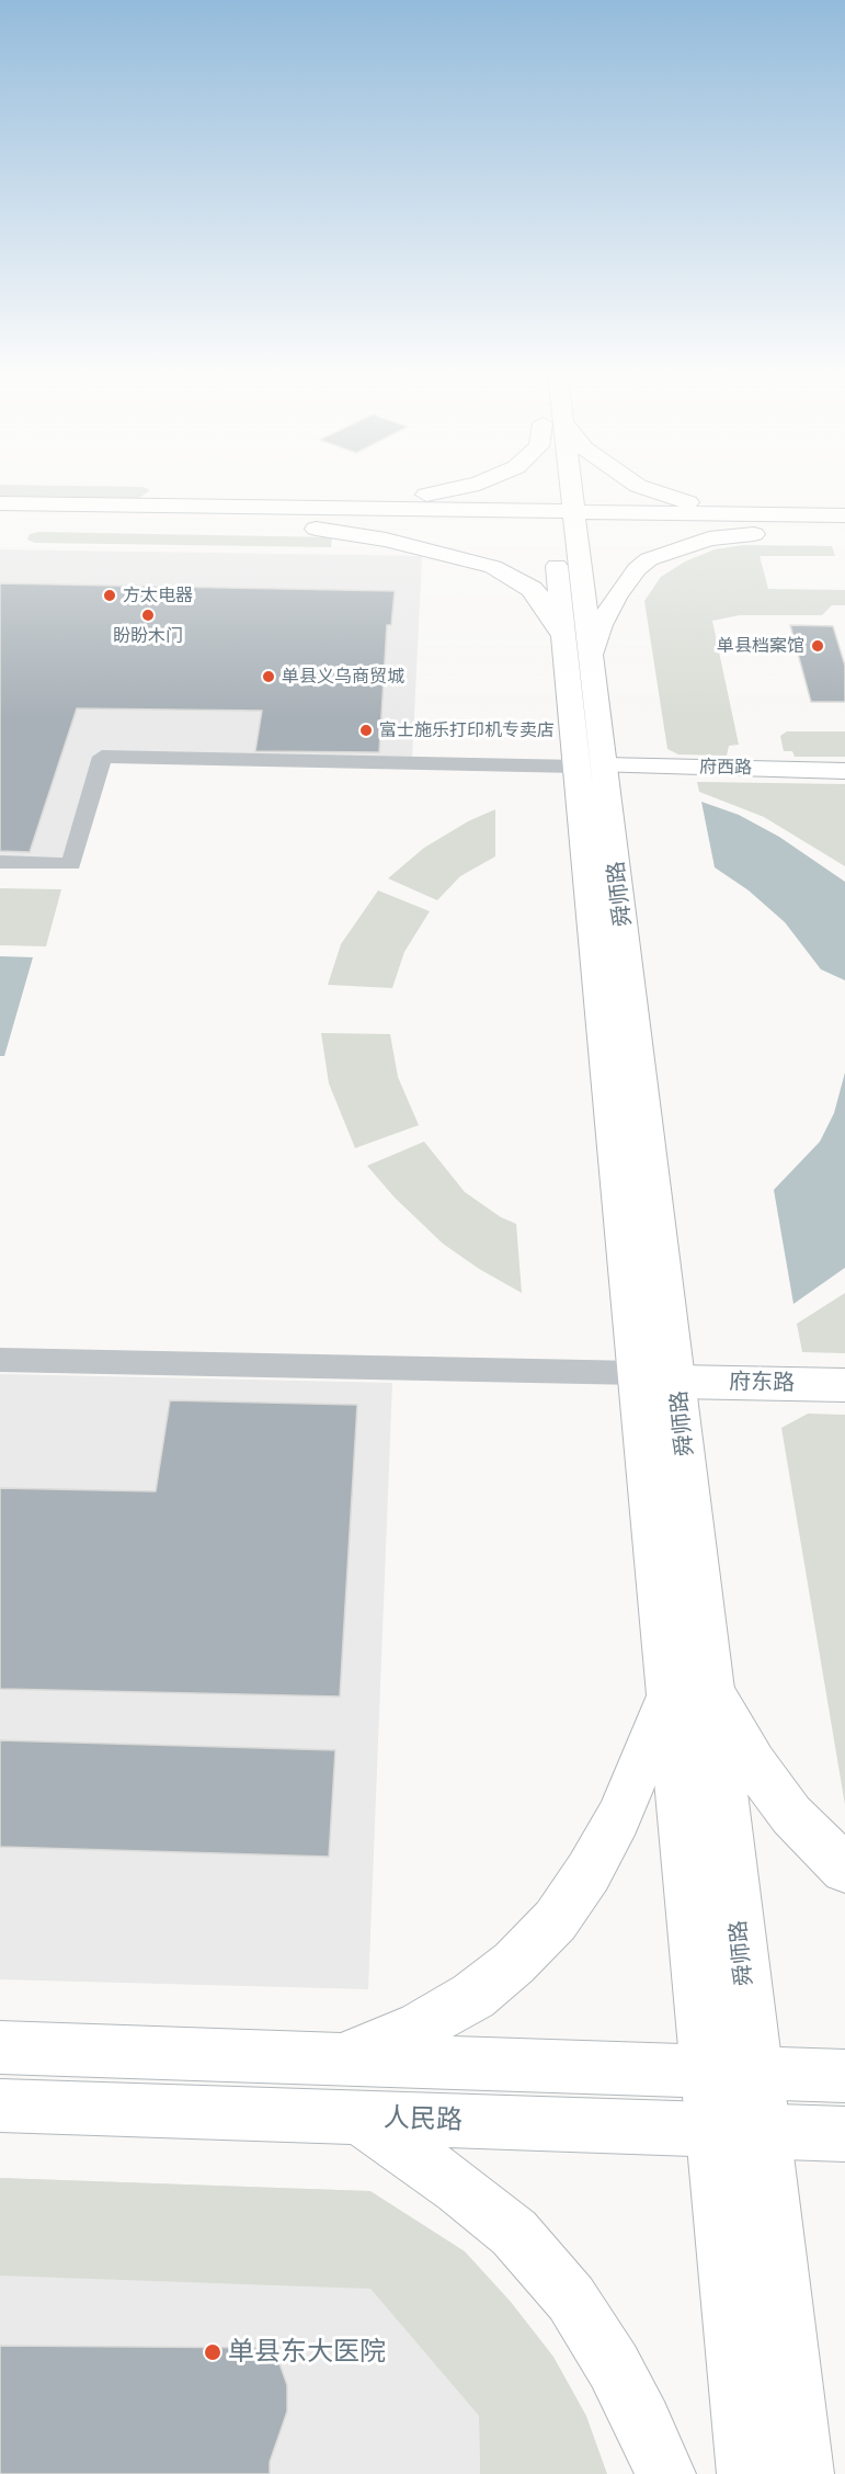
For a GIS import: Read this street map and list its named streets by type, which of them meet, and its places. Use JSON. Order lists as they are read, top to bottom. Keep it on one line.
{"streets":{"main road":["府西路","舜师路","府东路","人民路"]},"crossings":[["府西路","舜师路"],["舜师路","府东路"],["舜师路","人民路"]],"places":["方太电器","盼盼木门","单县档案馆","单县义乌商贸城","富士施乐打印机专卖店","单县东大医院"]}
